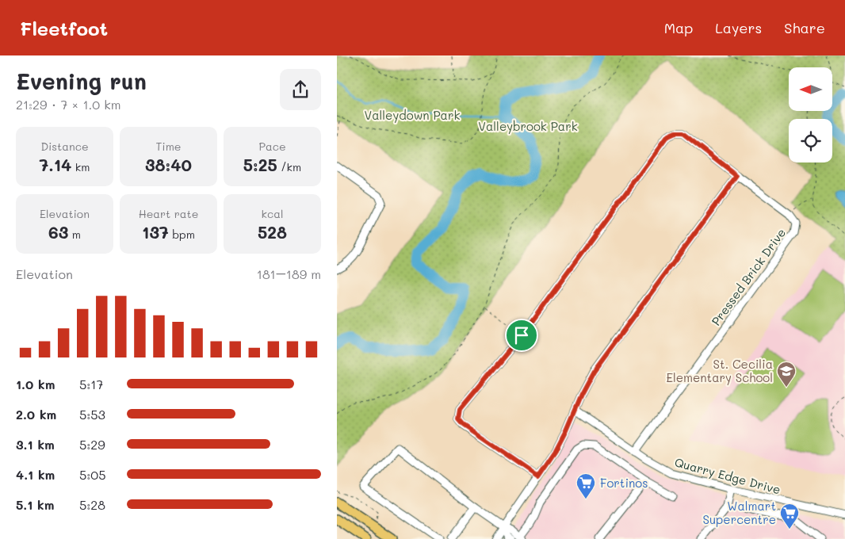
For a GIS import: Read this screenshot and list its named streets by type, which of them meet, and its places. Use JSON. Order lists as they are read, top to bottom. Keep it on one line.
{"streets":{"street":["Pressed Brick Drive","Quarry Edge Drive"]},"crossings":[["Pressed Brick Drive","Quarry Edge Drive"]],"parks":["Valleydown Park","Valleybrook Park"],"places":{"school or university":["St. Cecilia Elementary School"],"supermarket":["Fortinos","Walmart Supercentre"]},"north":"left","page":{"header":"Fleetfoot","nav":["Map","Layers","Share"],"heading":["Evening run","21:29 · 7 × 1.0 km"],"stats":[["Distance","7.14 km"],["Time","38:40"],["Pace","5:25 /km"],["Elevation","63 m"],["Heart rate","137 bpm"],["kcal","528"]],"chart":["Elevation","181–189 m"],"list":[{"name":"1.0 km","note":"5:17"},{"name":"2.0 km","note":"5:53"},{"name":"3.1 km","note":"5:29"},{"name":"4.1 km","note":"5:05"},{"name":"5.1 km","note":"5:28"}]}}
